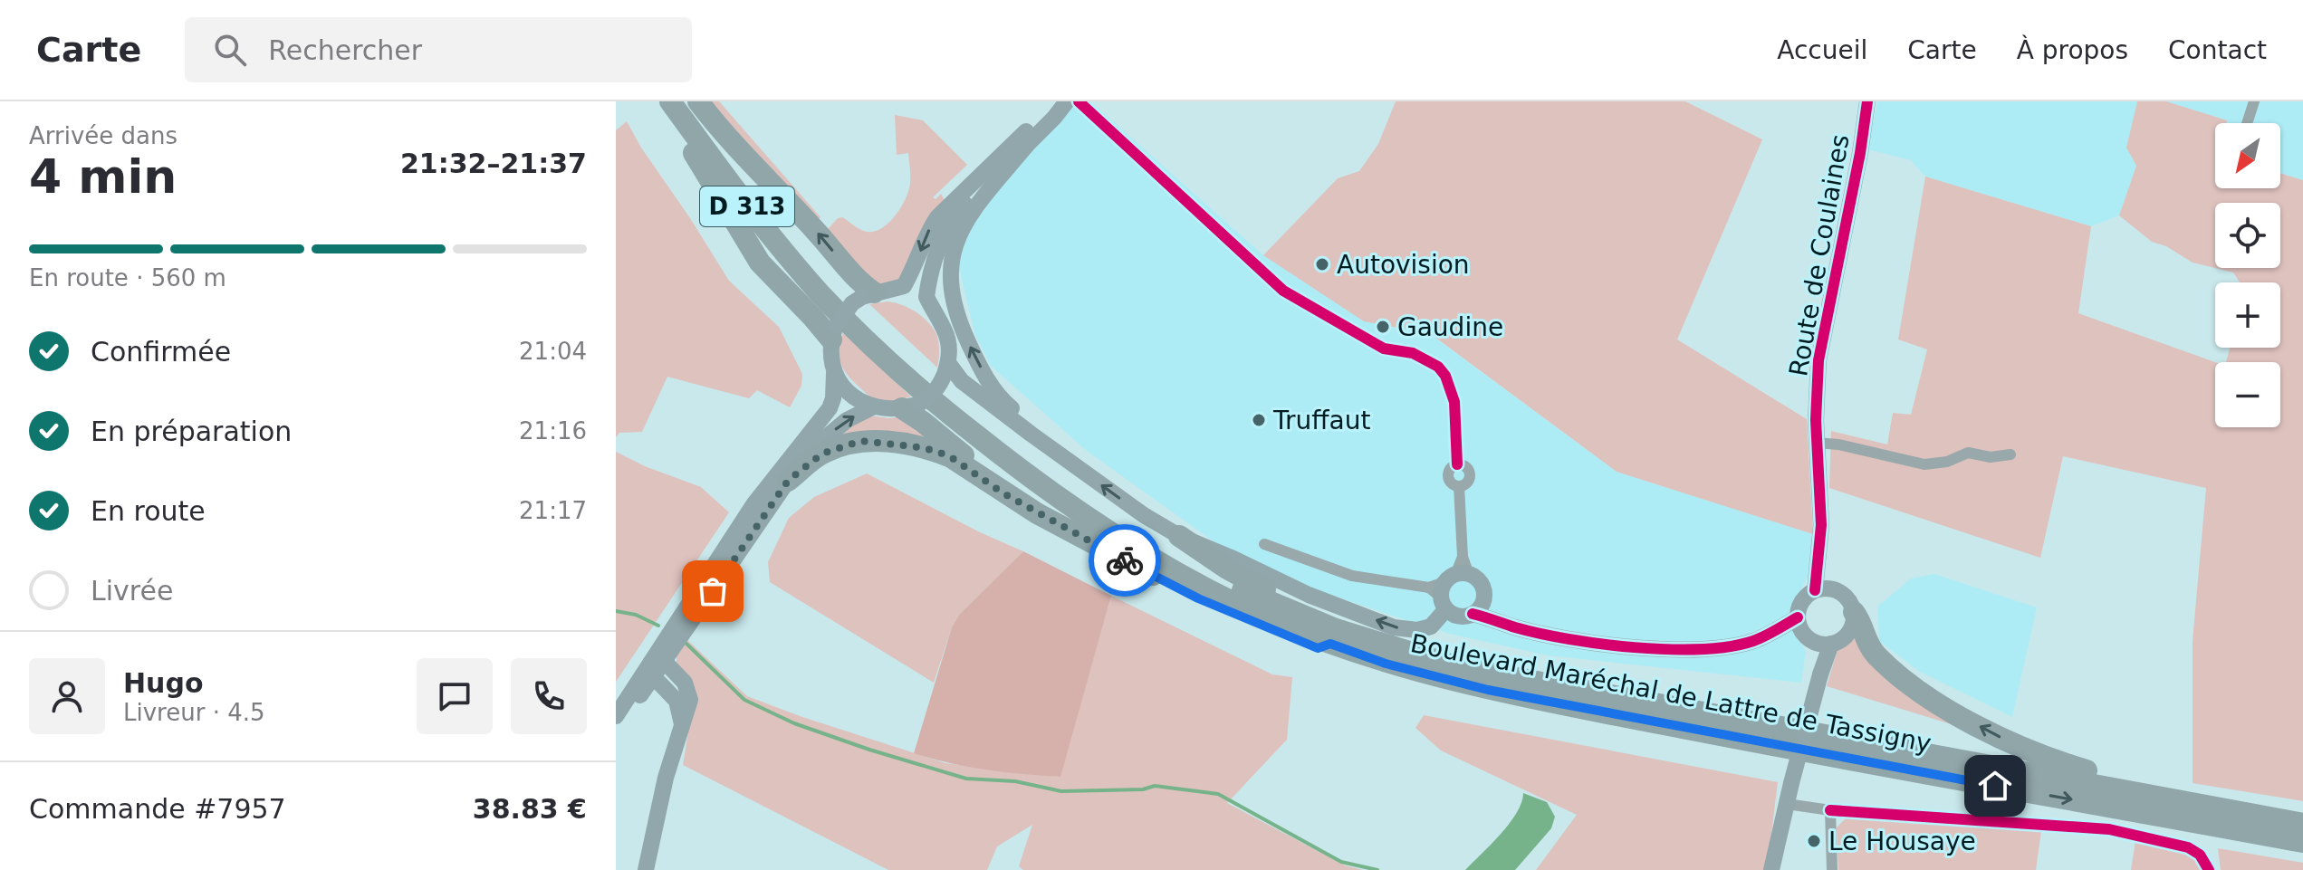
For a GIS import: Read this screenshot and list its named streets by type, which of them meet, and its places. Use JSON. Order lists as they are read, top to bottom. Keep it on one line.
{"streets":{"highway":["D 313","Boulevard Maréchal de Lattre de Tassigny"],"main road":["Route de Coulaines"]},"crossings":[["D 313","Boulevard Maréchal de Lattre de Tassigny"]],"places":["Autovision","Gaudine","Truffaut","Le Housaye"],"north":"bottom left","page":{"header":"Carte","search":"Rechercher","nav":["Accueil","Carte","À propos","Contact"],"heading":["4 min","Arrivée dans","21:32–21:37"],"panel":["Hugo","Livreur · 4.5","Commande #7957","38.83 €"],"map_buttons":["+","−"],"bar":"En route · 560 m","list":[["Confirmée","21:04"],["En préparation","21:16"],["En route","21:17"],"Livrée"]}}
